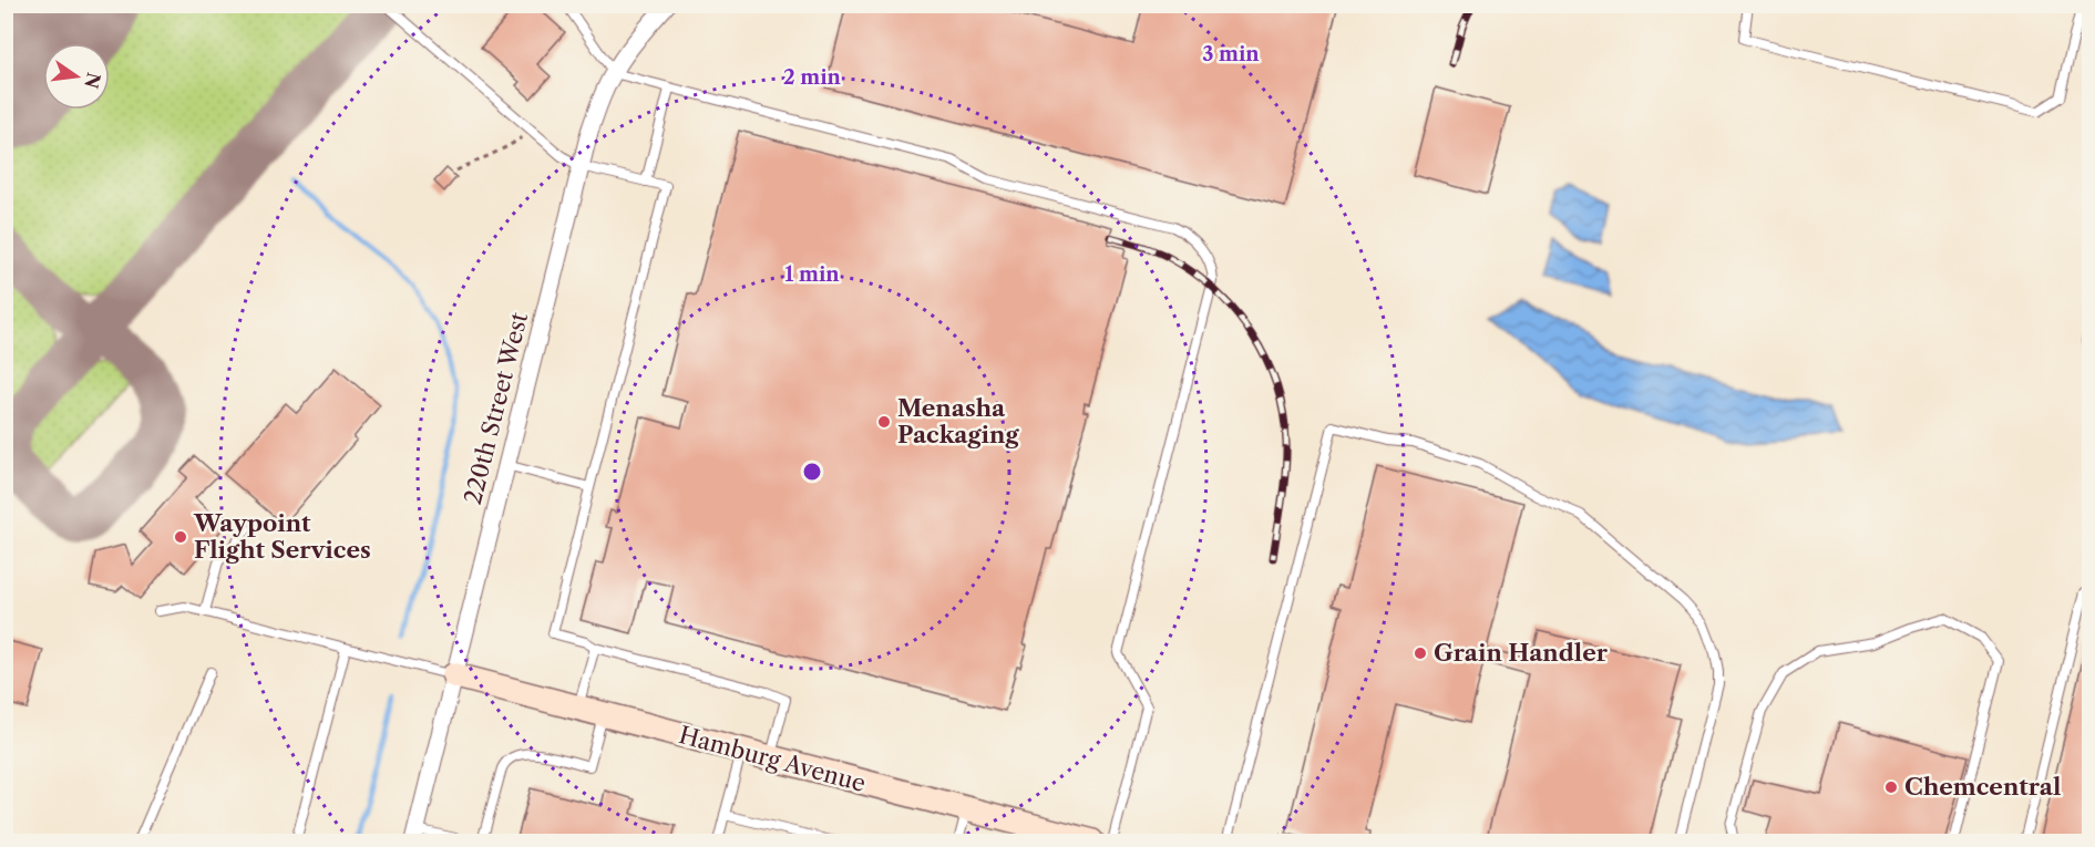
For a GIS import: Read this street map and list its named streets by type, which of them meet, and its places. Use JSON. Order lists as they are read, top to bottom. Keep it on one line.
{"streets":{"street":["220th Street West","Hamburg Avenue"]},"crossings":[["220th Street West","Hamburg Avenue"]],"places":["Menasha Packaging","Waypoint Flight Services","Grain Handler","Chemcentral"],"north":"right","rings":["3 min","2 min","1 min"]}
